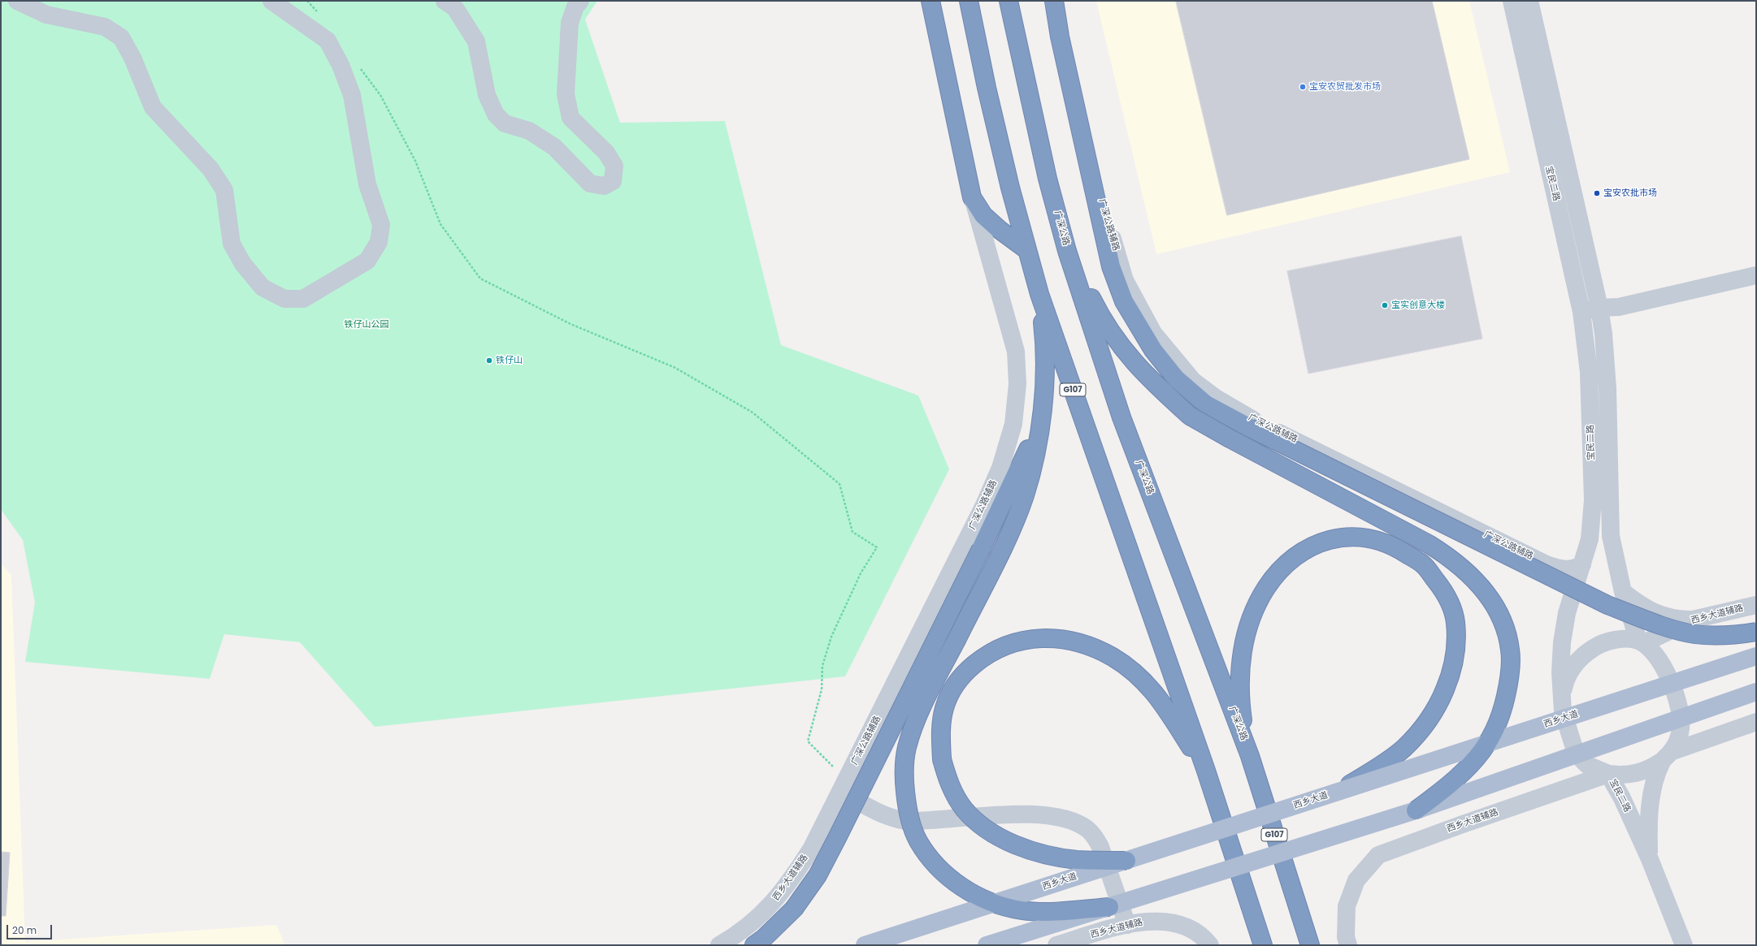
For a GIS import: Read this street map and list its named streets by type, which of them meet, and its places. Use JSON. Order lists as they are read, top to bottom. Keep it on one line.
{"streets":{"highway":["广深公路","G107"],"main road":["西乡大道"],"street":["宝民二路","广深公路辅路","西乡大道辅路"]},"crossings":[["宝民二路","广深公路辅路"],["宝民二路","西乡大道辅路"],["广深公路辅路","西乡大道辅路"]],"parks":["铁仔山公园"],"places":["宝安农贸批发市场","宝安农批市场","宝实创意大楼","铁仔山"],"scale_bar":"20 m"}
